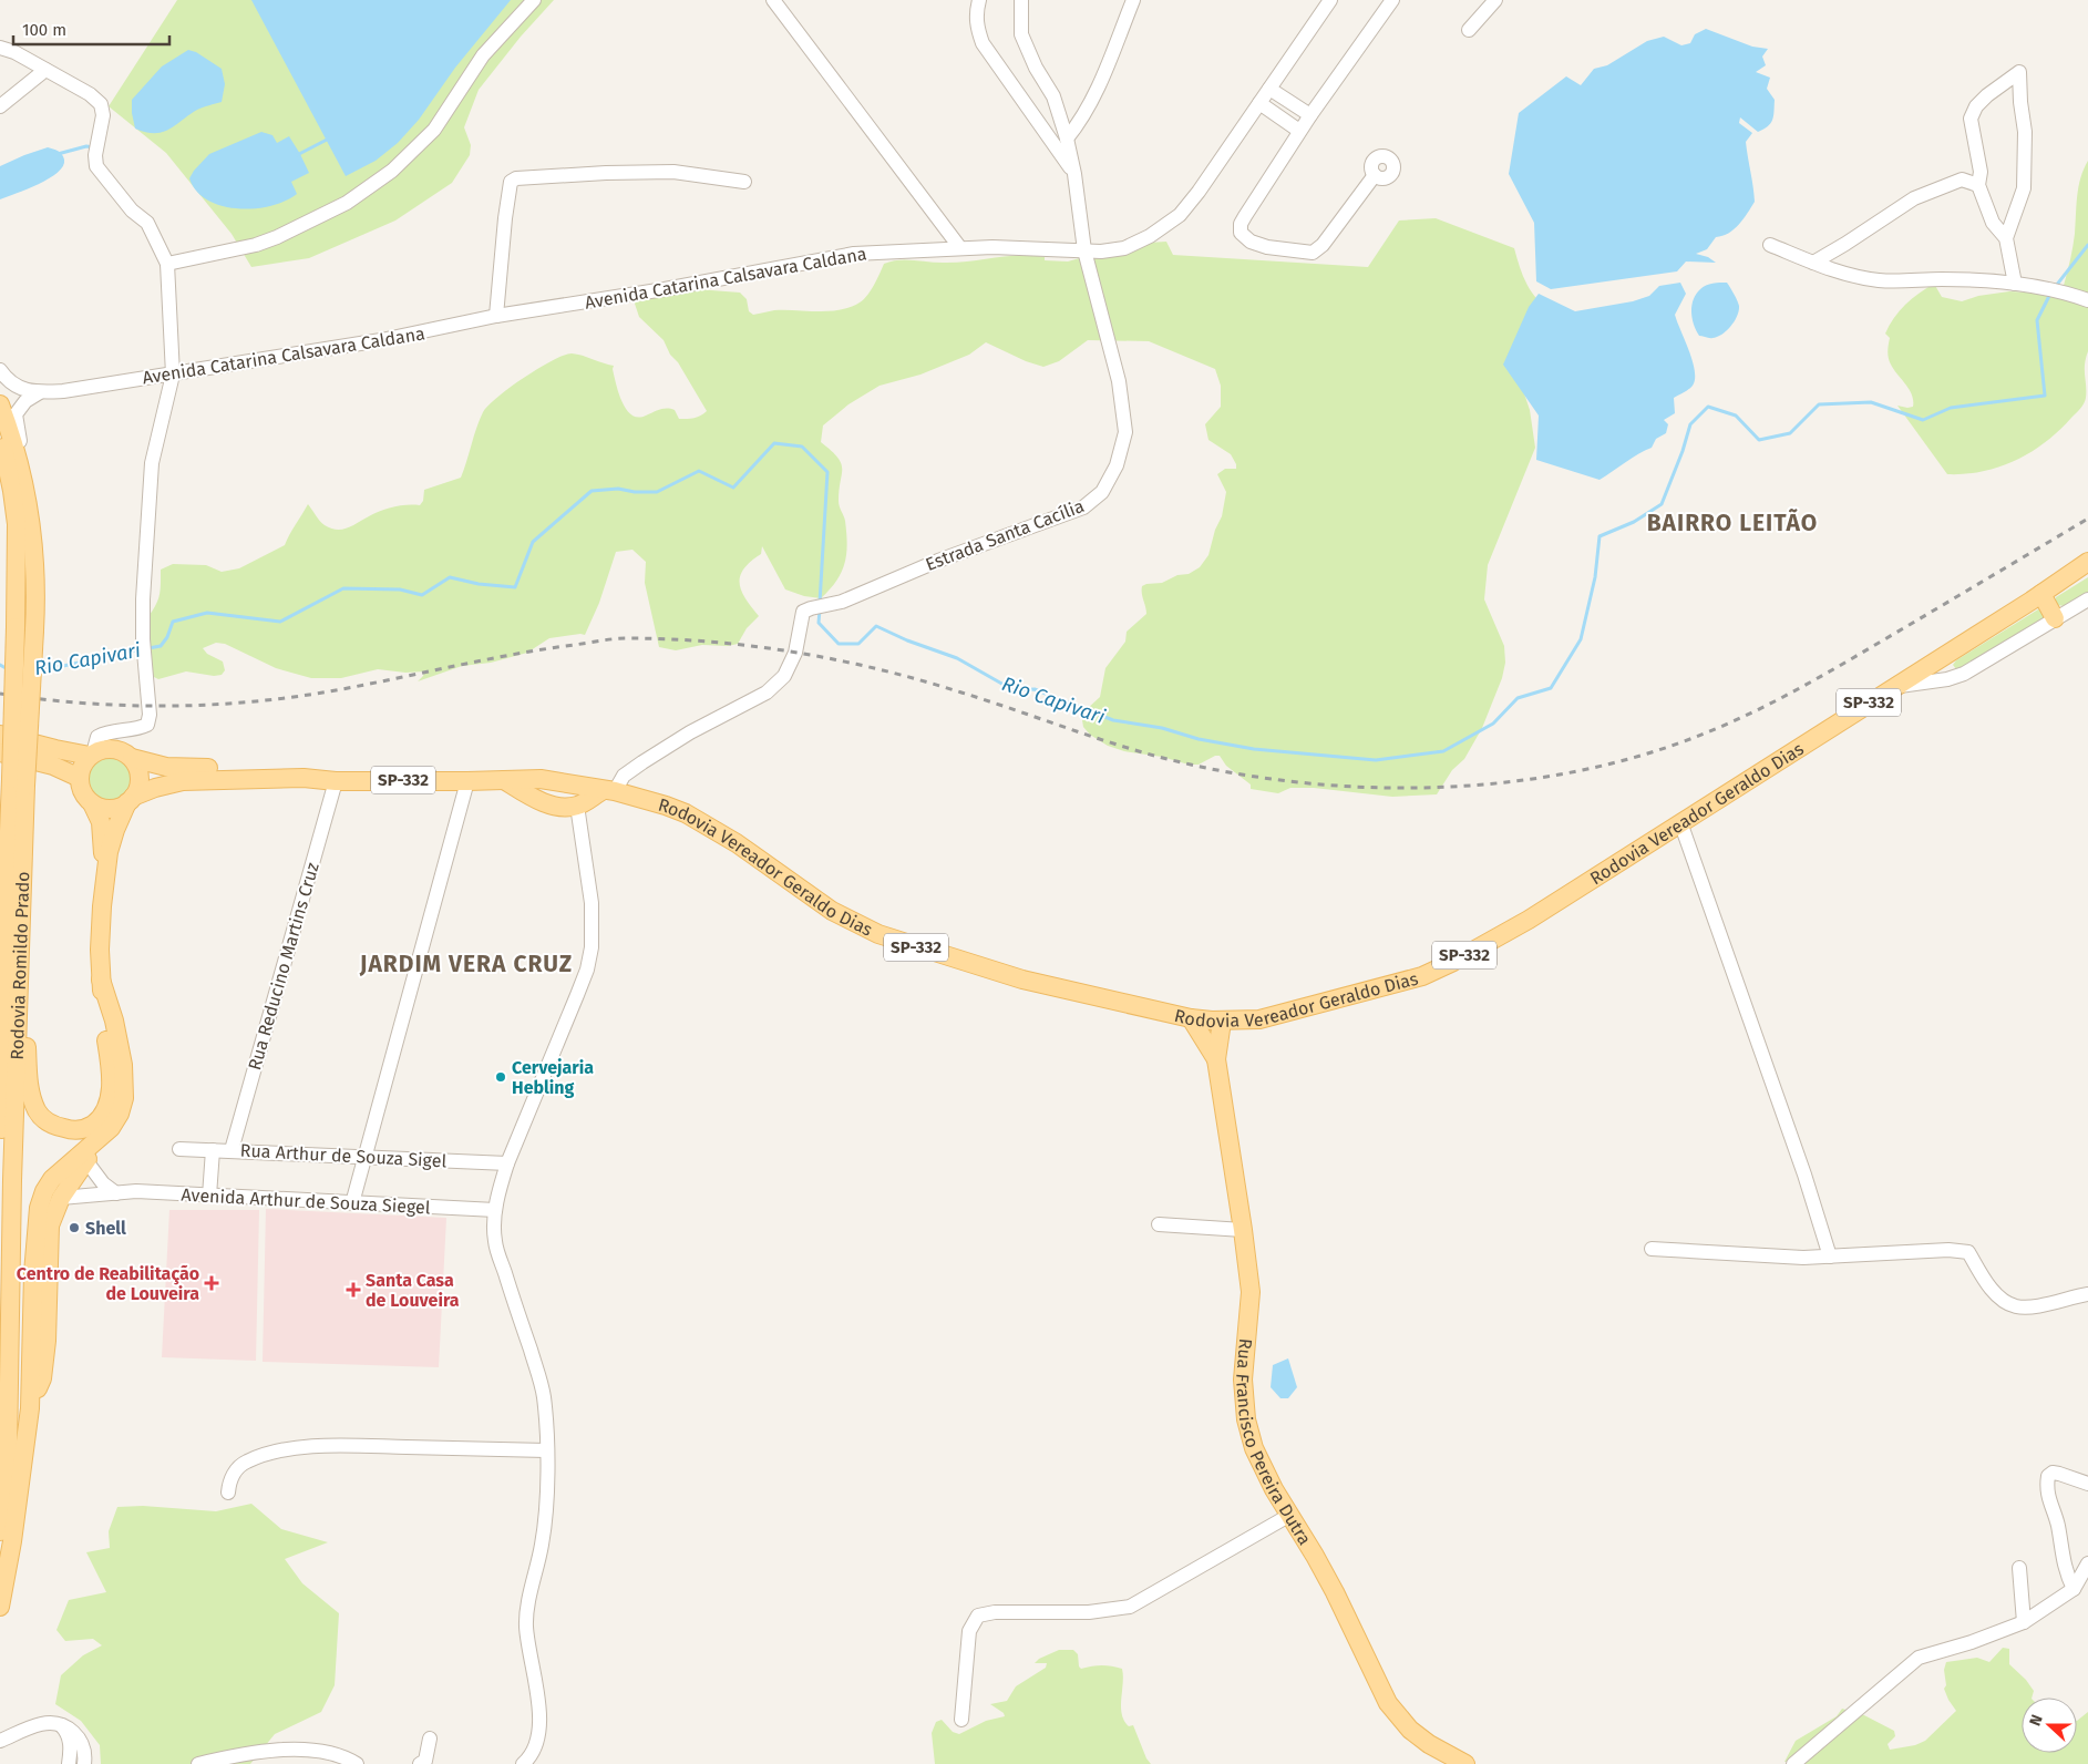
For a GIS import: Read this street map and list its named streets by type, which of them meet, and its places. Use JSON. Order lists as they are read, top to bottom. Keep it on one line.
{"streets":{"main road":["SP-332","Rodovia Vereador Geraldo Dias","Rodovia Romildo Prado","Rua Francisco Pereira Dutra"],"street":["Avenida Catarina Calsavara Caldana","Estrada Santa Cacília","Rua Reducino Martins Cruz","Rua Arthur de Souza Sigel","Avenida Arthur de Souza Siegel"]},"crossings":[["Avenida Catarina Calsavara Caldana","Estrada Santa Cacília"],["Estrada Santa Cacília","Rodovia Vereador Geraldo Dias"],["SP-332","Rodovia Vereador Geraldo Dias"],["Rodovia Vereador Geraldo Dias","Rua Reducino Martins Cruz"],["Rodovia Vereador Geraldo Dias","Rua Francisco Pereira Dutra"],["Rua Reducino Martins Cruz","Rua Arthur de Souza Sigel"]],"districts":["BAIRRO LEITÃO","JARDIM VERA CRUZ"],"water":["Rio Capivari"],"places":{"other":["Cervejaria Hebling","Shell"],"health":["Centro de Reabilitação de Louveira","Santa Casa de Louveira"]},"scale_bar":"100 m","north":"left"}
